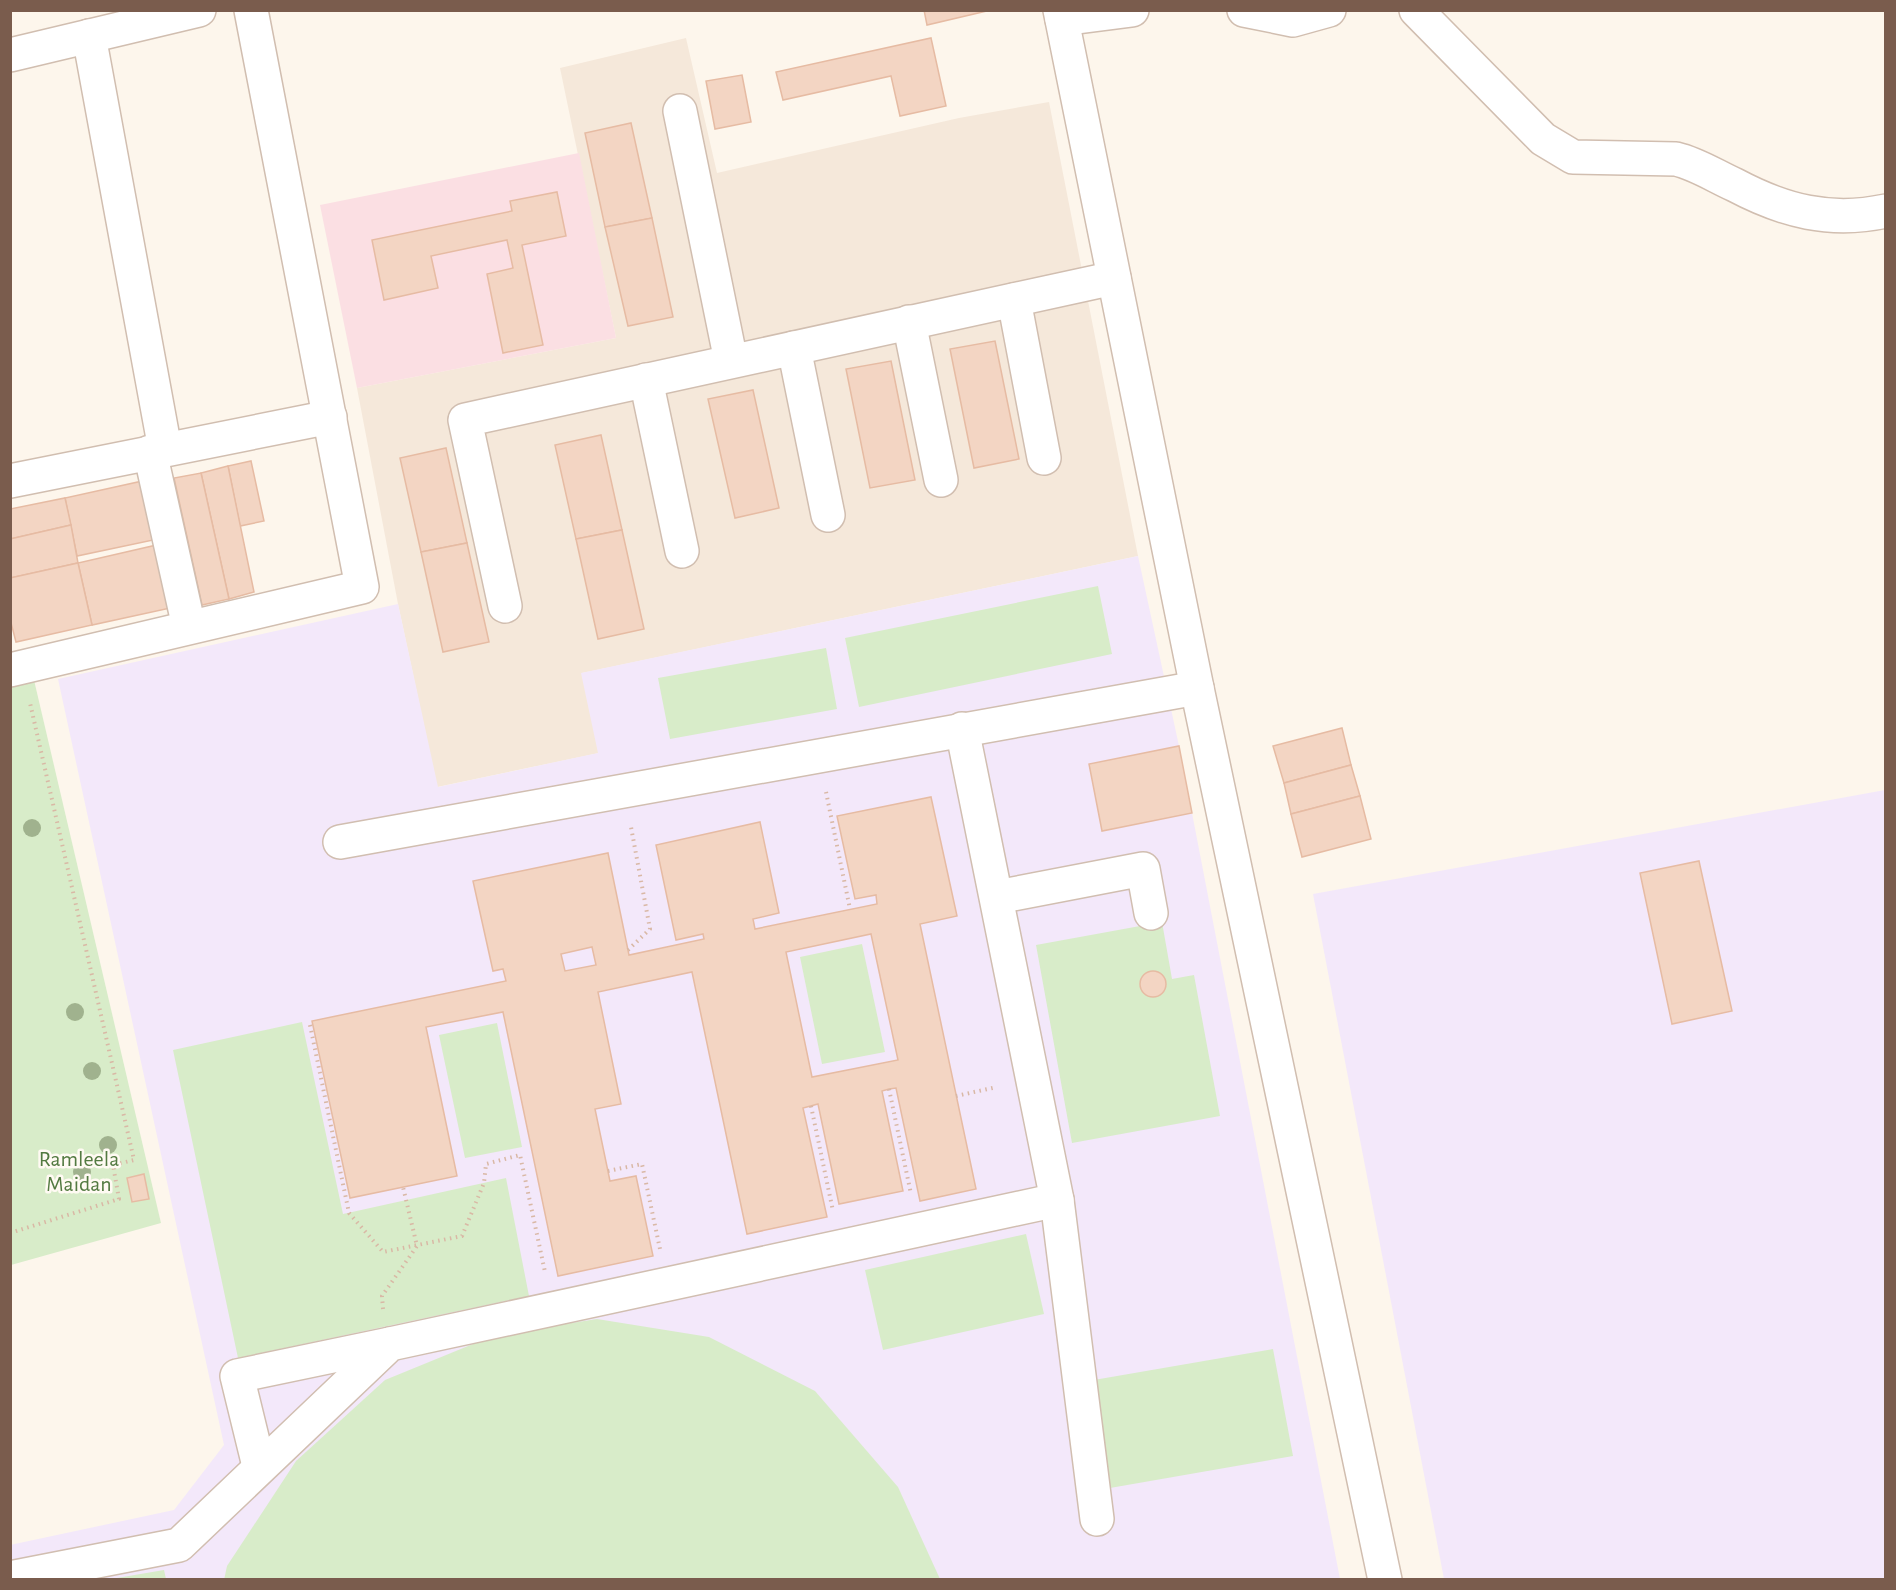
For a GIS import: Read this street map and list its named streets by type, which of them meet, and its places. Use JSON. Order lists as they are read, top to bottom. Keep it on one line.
{"parks":["Ramleela Maidan"]}
